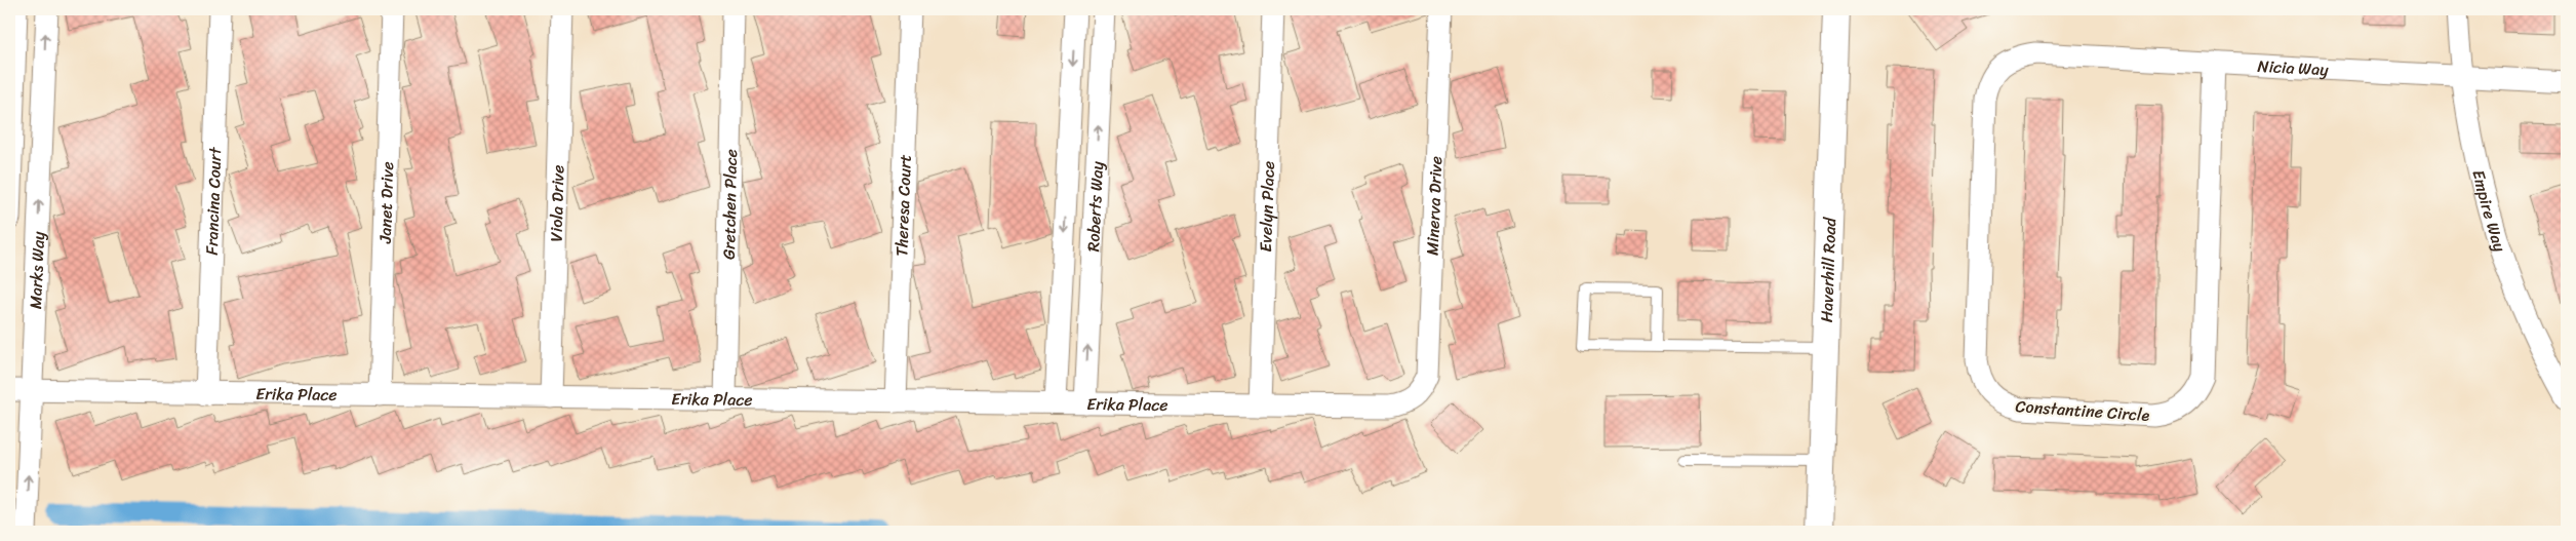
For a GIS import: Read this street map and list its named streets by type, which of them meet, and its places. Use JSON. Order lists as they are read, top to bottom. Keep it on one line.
{"streets":{"street":["Nicia Way","Francina Court","Janet Drive","Viola Drive","Gretchen Place","Theresa Court","Minerva Drive","Roberts Way","Evelyn Place","Empire Way","Haverhill Road","Marks Way","Erika Place","Constantine Circle"]},"crossings":[["Nicia Way","Empire Way"],["Nicia Way","Constantine Circle"],["Francina Court","Erika Place"],["Janet Drive","Erika Place"],["Viola Drive","Erika Place"],["Gretchen Place","Erika Place"],["Theresa Court","Erika Place"],["Minerva Drive","Erika Place"],["Roberts Way","Erika Place"],["Evelyn Place","Erika Place"],["Marks Way","Erika Place"]]}
